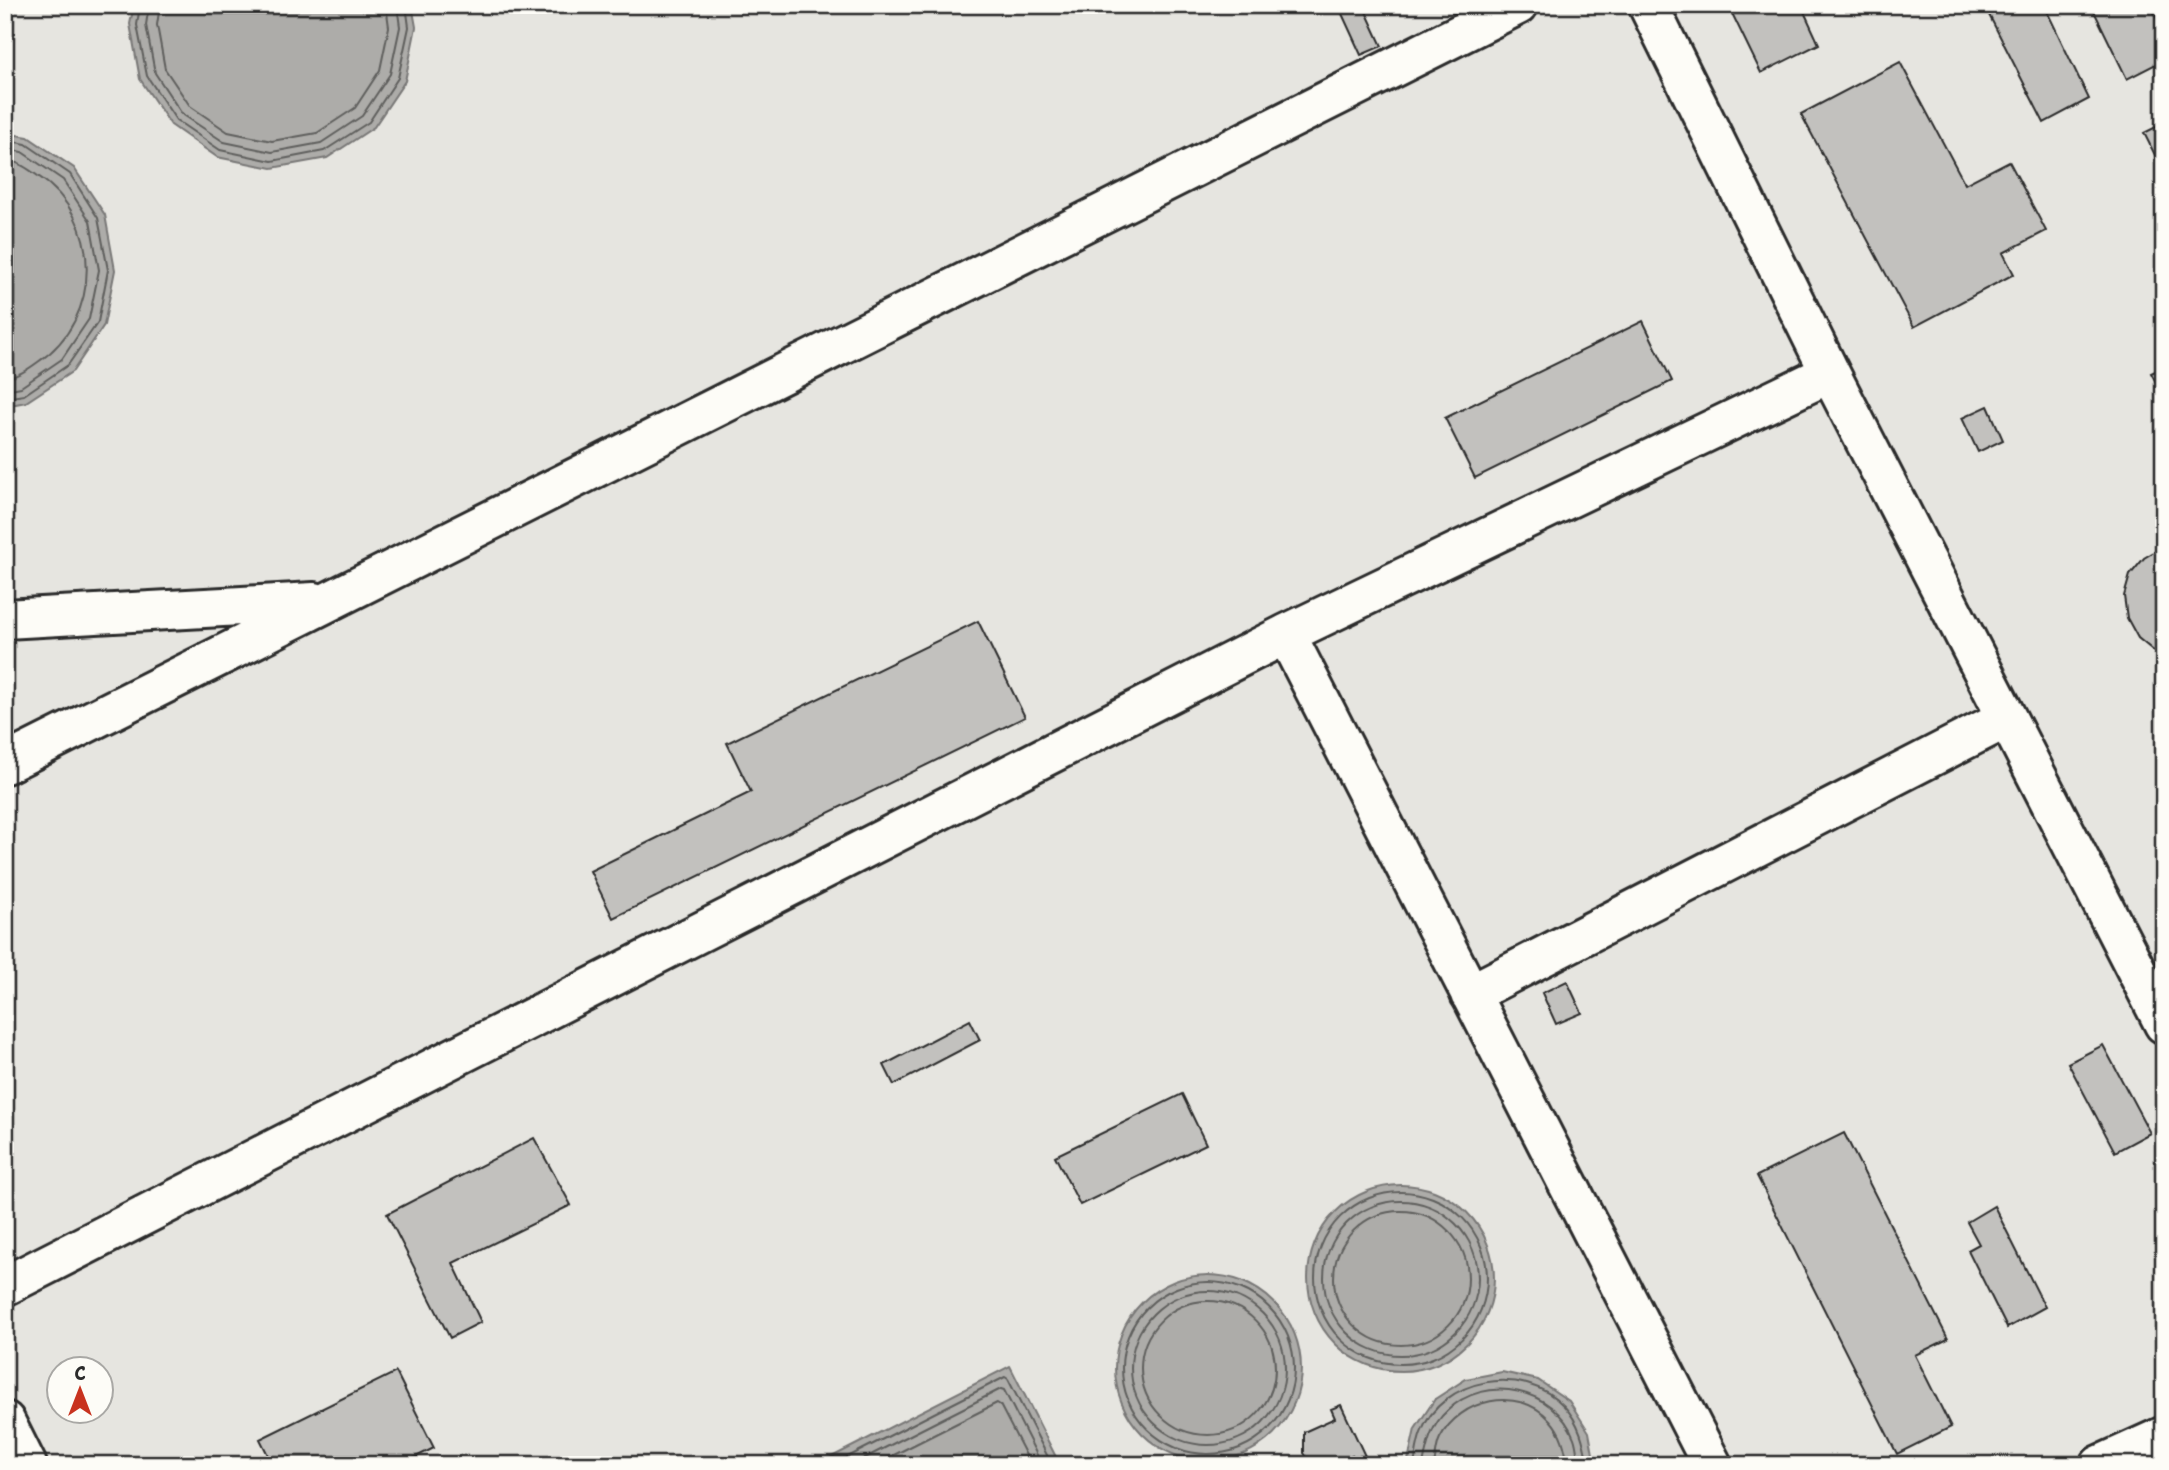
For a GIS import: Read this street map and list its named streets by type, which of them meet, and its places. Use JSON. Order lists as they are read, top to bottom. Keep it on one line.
{"north":"top"}
